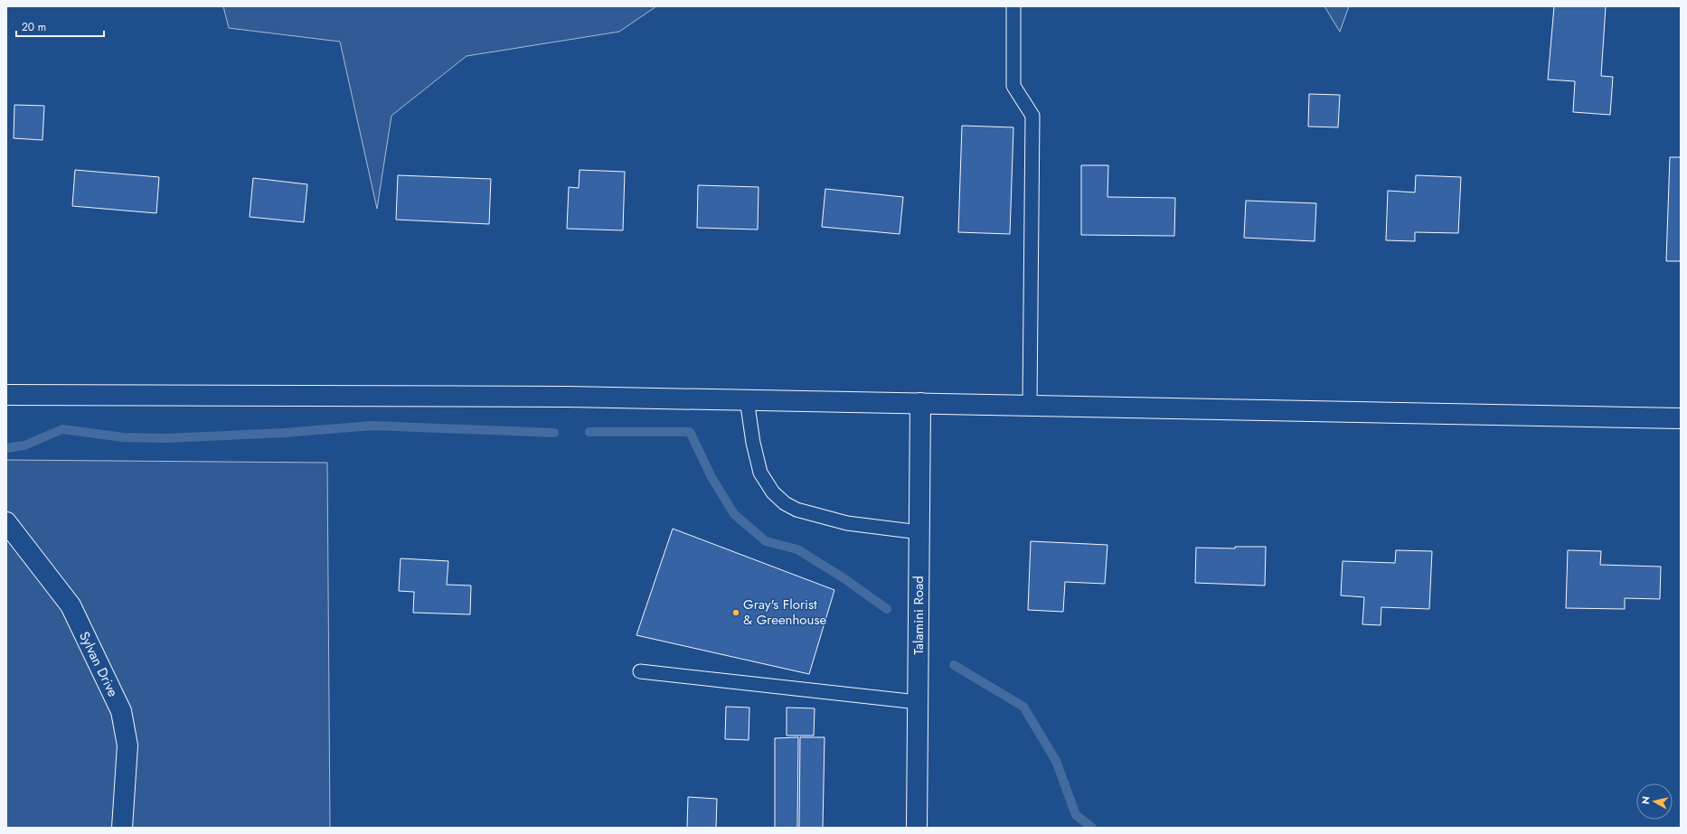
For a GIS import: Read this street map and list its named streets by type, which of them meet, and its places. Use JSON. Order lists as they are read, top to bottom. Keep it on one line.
{"streets":{"main road":["Talamini Road","Sylvan Drive"]},"places":["Gray's Florist & Greenhouse"],"scale_bar":"20 m","north":"left"}
